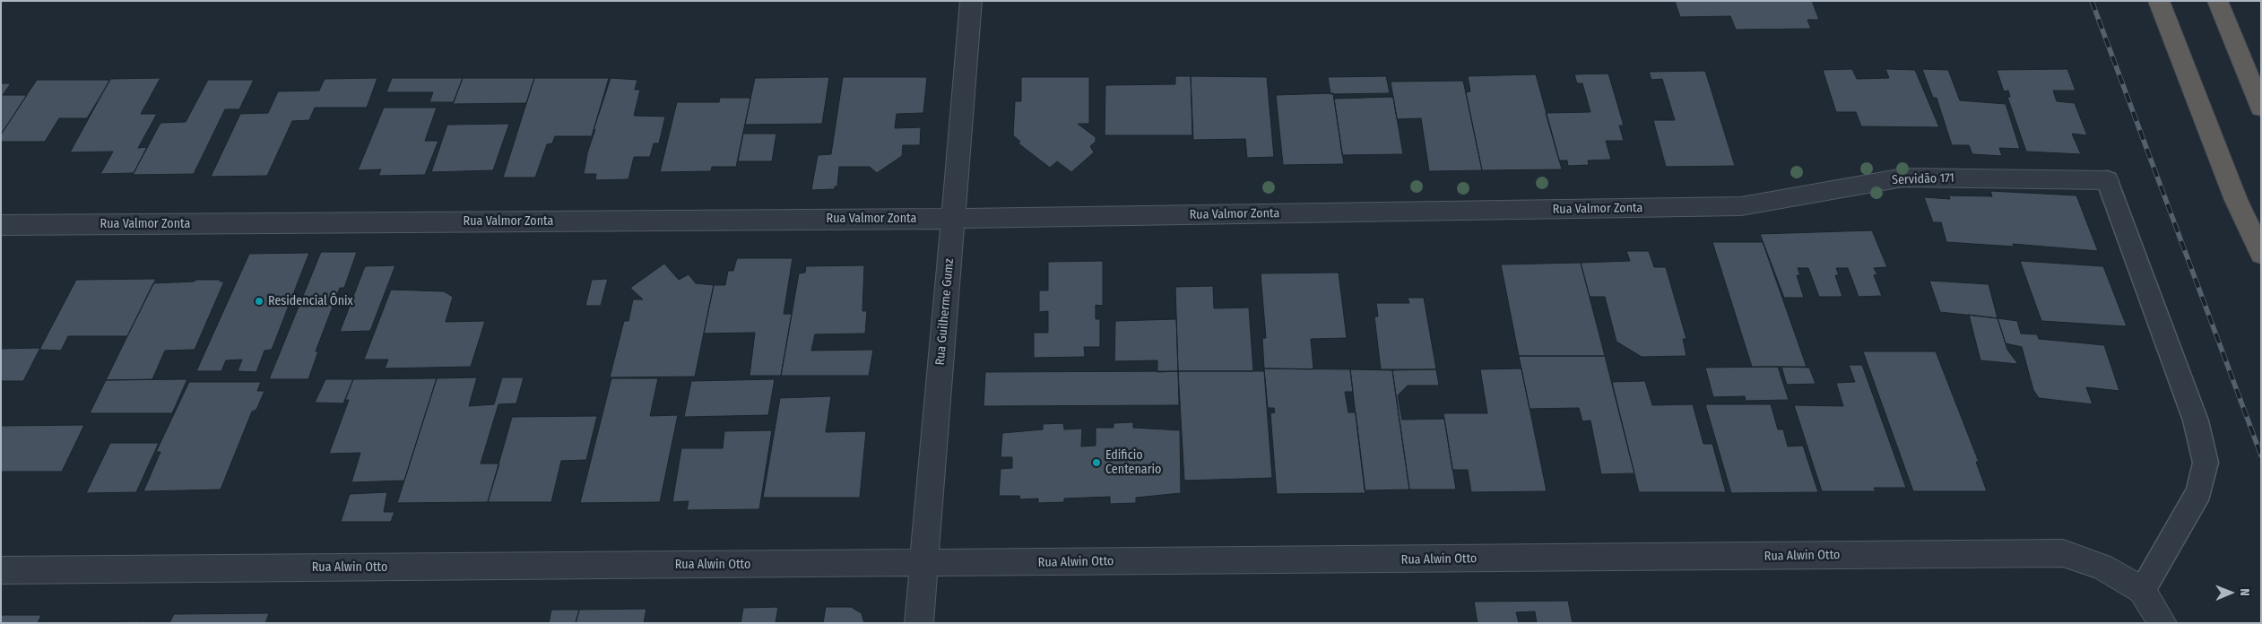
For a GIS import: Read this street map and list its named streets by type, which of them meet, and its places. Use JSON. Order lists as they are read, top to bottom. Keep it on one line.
{"streets":{"street":["Servidão 171","Rua Valmor Zonta","Rua Guilherme Gumz","Rua Alwin Otto"]},"crossings":[["Servidão 171","Rua Valmor Zonta"],["Rua Valmor Zonta","Rua Guilherme Gumz"],["Rua Guilherme Gumz","Rua Alwin Otto"]],"places":["Residencial Ônix","Edificio Centenario"],"north":"right"}
